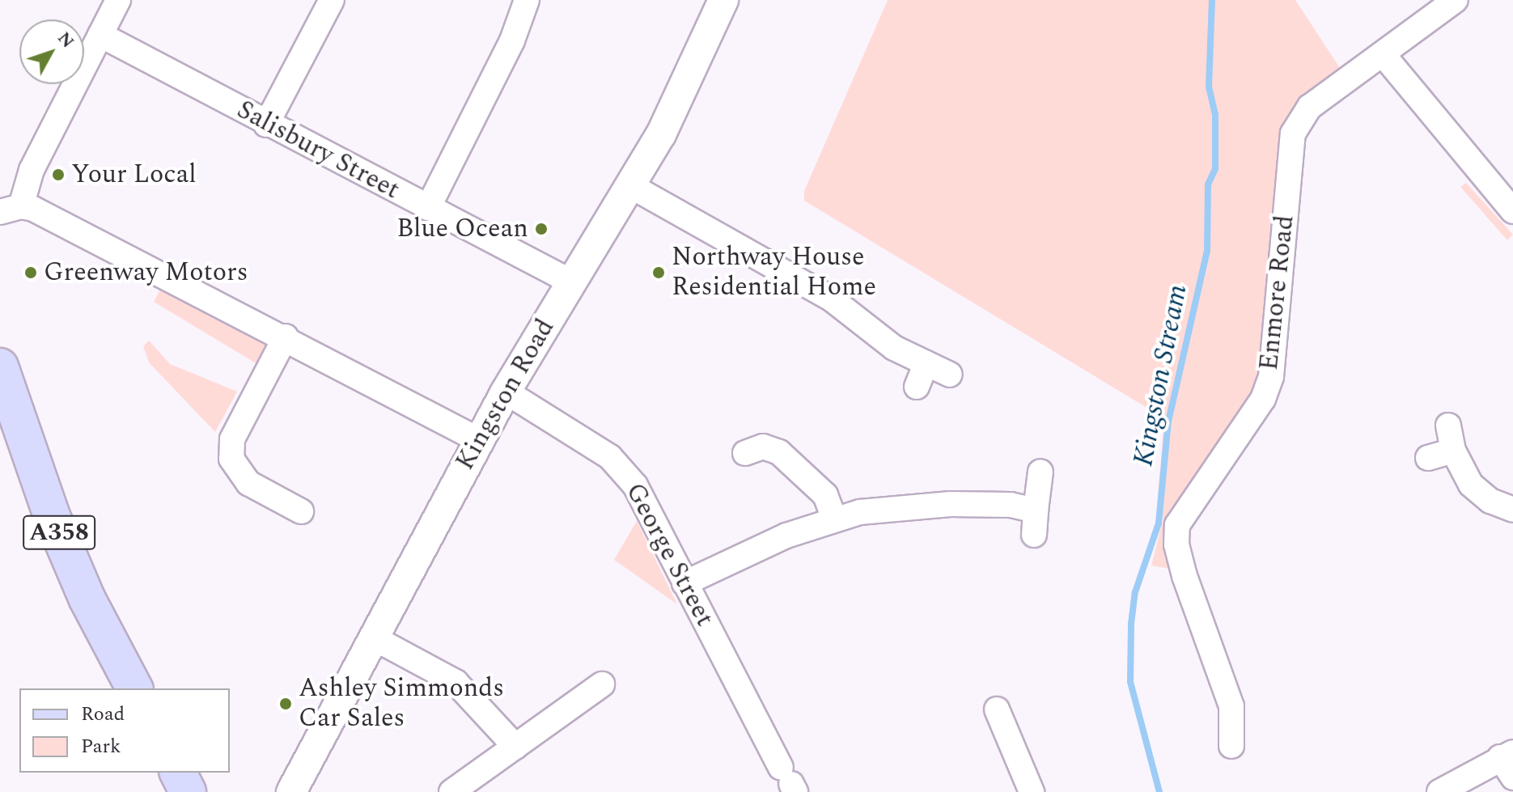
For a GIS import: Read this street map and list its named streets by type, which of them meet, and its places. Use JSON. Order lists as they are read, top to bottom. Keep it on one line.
{"streets":{"main road":["A358"],"street":["Salisbury Street","Enmore Road","Kingston Road","George Street"]},"crossings":[["Salisbury Street","Kingston Road"],["Kingston Road","George Street"]],"water":["Kingston Stream"],"places":["Your Local","Blue Ocean","Greenway Motors","Northway House Residential Home","Ashley Simmonds Car Sales"],"legend":["Road","Park"],"north":"top right"}
